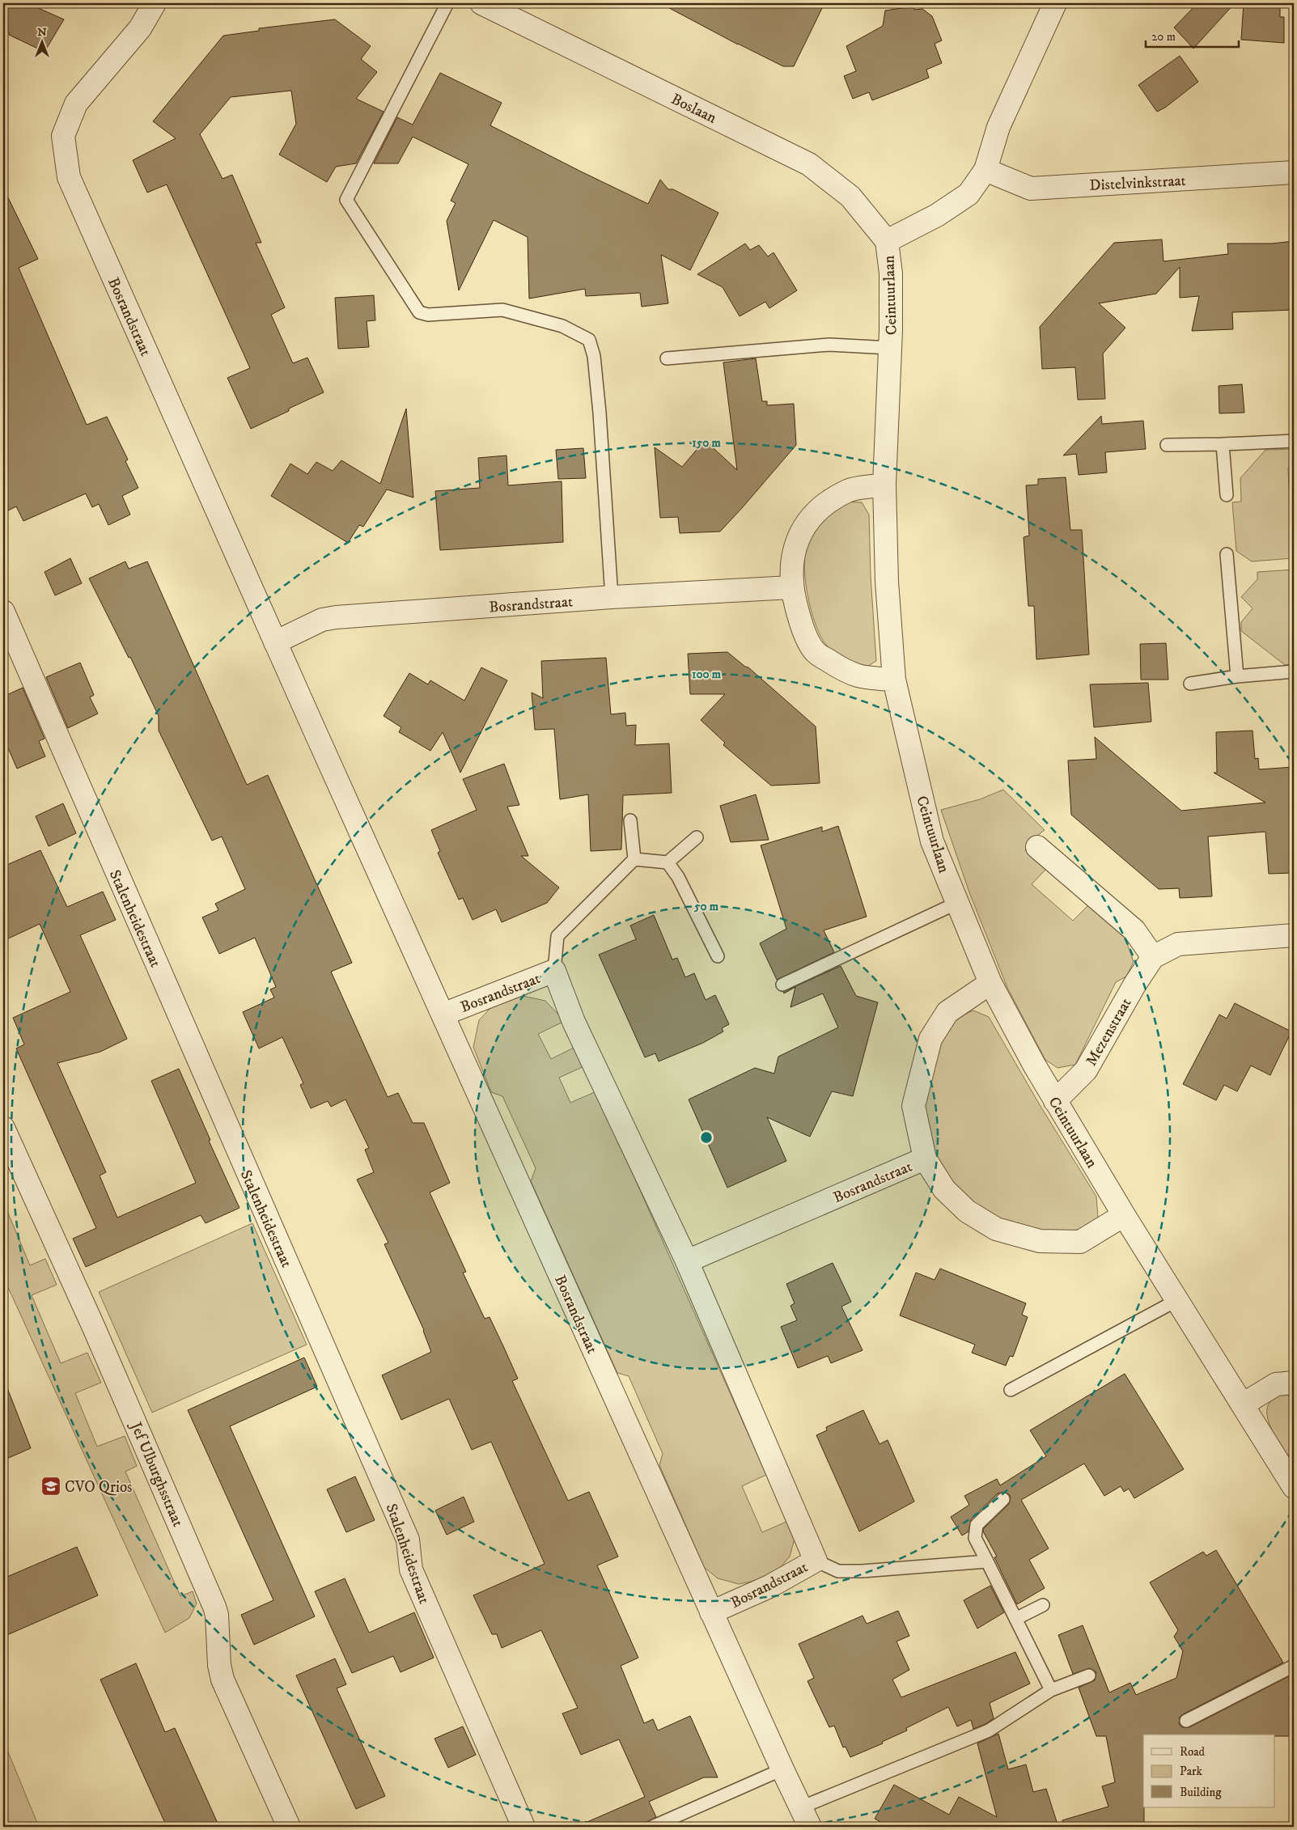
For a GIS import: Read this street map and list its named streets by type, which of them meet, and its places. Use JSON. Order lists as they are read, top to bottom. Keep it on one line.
{"streets":{"street":["Boslaan","Distelvinkstraat","Ceintuurlaan","Bosrandstraat","Stalenheidestraat","Mezenstraat","Jef Ulburghsstraat"]},"crossings":[["Boslaan","Ceintuurlaan"],["Distelvinkstraat","Ceintuurlaan"],["Ceintuurlaan","Mezenstraat"]],"places":{"school or university":["CVO Qrios"]},"legend":["Road","Park","Building"],"scale_bar":"20 m","north":"top","rings":["150 m","100 m","50 m"]}
